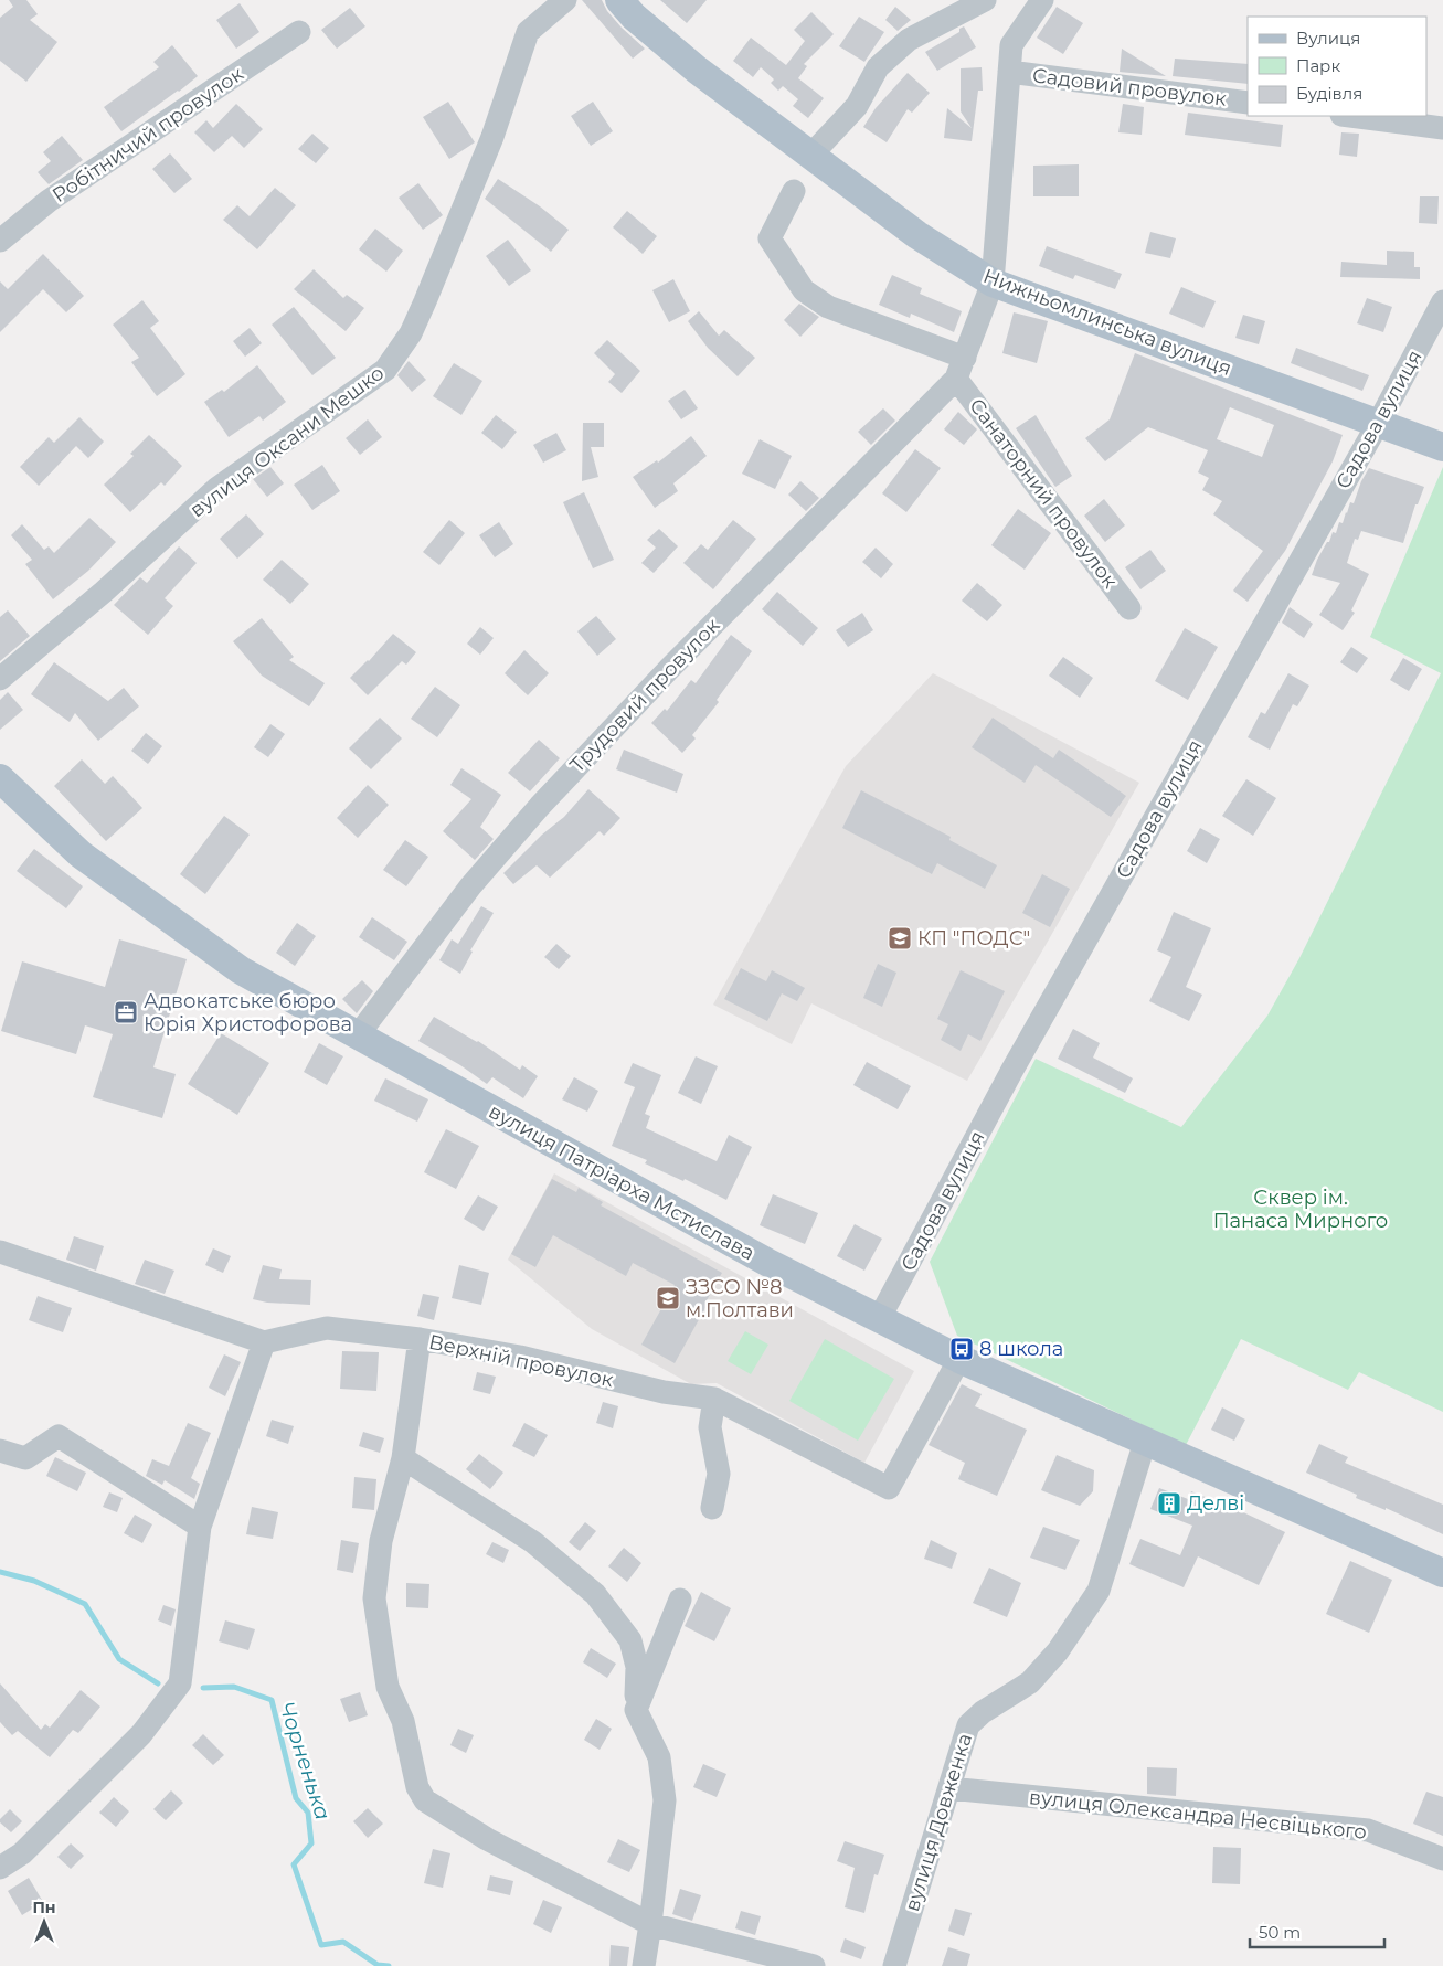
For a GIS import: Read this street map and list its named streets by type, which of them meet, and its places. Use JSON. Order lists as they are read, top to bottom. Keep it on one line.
{"streets":{"main road":["Нижньомлинська вулиця","вулиця Патріарха Мстислава"],"street":["Садовий провулок","Робітничий провулок","Садова вулиця","вулиця Оксани Мешко","Санаторний провулок","Трудовий провулок","Верхній провулок","вулиця Олександра Несвіцького","вулиця Довженка"]},"crossings":[["Нижньомлинська вулиця","Садова вулиця"],["Садова вулиця","вулиця Патріарха Мстислава"],["Санаторний провулок","Трудовий провулок"],["Трудовий провулок","вулиця Патріарха Мстислава"],["вулиця Патріарха Мстислава","Верхній провулок"],["вулиця Патріарха Мстислава","вулиця Довженка"],["вулиця Олександра Несвіцького","вулиця Довженка"]],"water":["Чорненька"],"parks":["Сквер ім. Панаса Мирного"],"places":{"school or university":["КП \"ПОДС\"","ЗЗСО №8 м.Полтави"],"office":["Адвокатське бюро Юрія Христофорова"],"bus stop":["8 школа"],"building":["Делві"]},"legend":["Вулиця","Парк","Будівля"],"scale_bar":"50 m","north":"top"}
